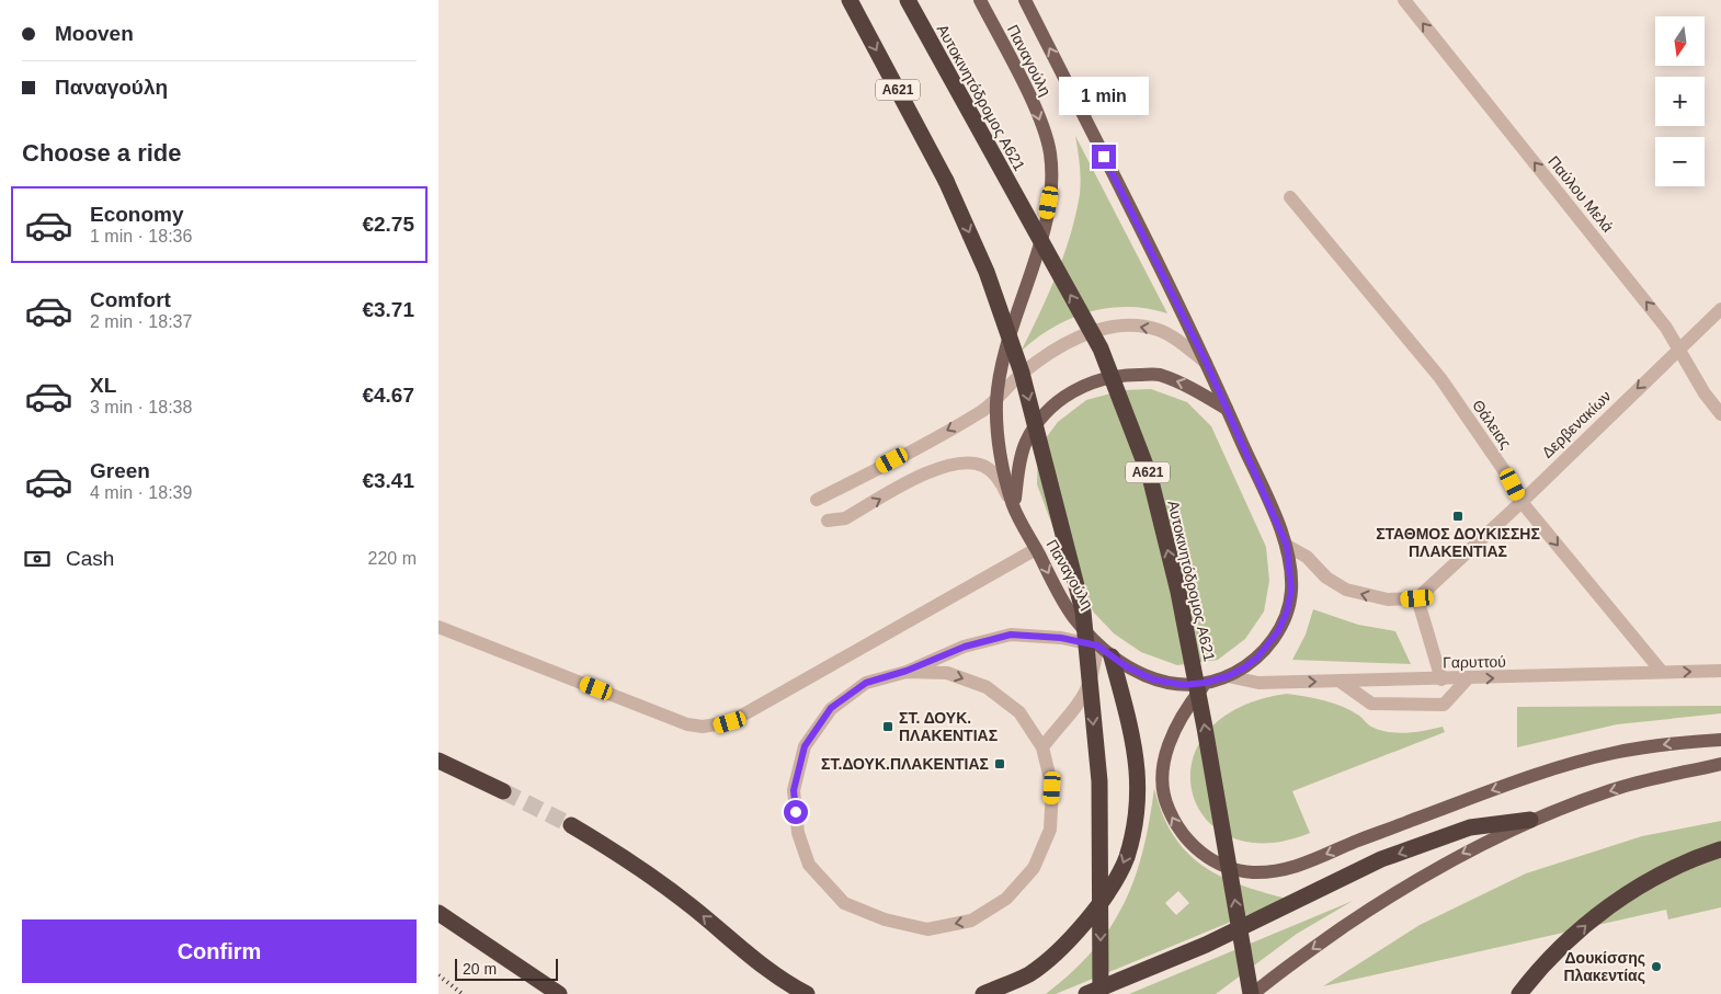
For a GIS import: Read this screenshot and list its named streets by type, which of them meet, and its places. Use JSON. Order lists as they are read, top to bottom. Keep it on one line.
{"streets":{"highway":["Α621","Αυτοκινητόδρομος Α621"],"main road":["Παναγούλη"],"street":["Παύλου Μελά","Θάλειας","Δερβενακίων","Γαρυττού"]},"crossings":[["Παναγούλη","Γαρυττού"],["Παύλου Μελά","Δερβενακίων"],["Θάλειας","Δερβενακίων"],["Θάλειας","Γαρυττού"]],"one_way":["Παύλου Μελά","Θάλειας","Δερβενακίων","Γαρυττού"],"places":{"transit":["ΣΤΑΘΜΟΣ ΔΟΥΚΙΣΣΗΣ ΠΛΑΚΕΝΤΙΑΣ","ΣΤ. ΔΟΥΚ. ΠΛΑΚΕΝΤΙΑΣ","ΣΤ.ΔΟΥΚ.ΠΛΑΚΕΝΤΙΑΣ"],"other":["Δουκίσσης Πλακεντίας"]},"scale_bar":"20 m","north":"bottom","page":{"banner":["Mooven","Παναγούλη"],"map_buttons":["+","−"],"bubble":"1 min","heading":"Choose a ride","list":[{"name":"Economy","note":"1 min · 18:36","value":"€2.75"},{"name":"Comfort","note":"2 min · 18:37","value":"€3.71"},{"name":"XL","note":"3 min · 18:38","value":"€4.67"},{"name":"Green","note":"4 min · 18:39","value":"€3.41"}],"pay":["Cash","220 m"],"buttons":"Confirm","scale":"20 m"}}
